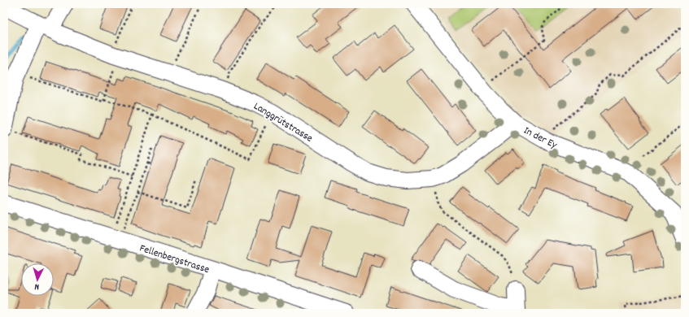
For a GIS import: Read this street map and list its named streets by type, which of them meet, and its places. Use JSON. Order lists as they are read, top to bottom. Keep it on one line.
{"streets":{"street":["Langgrütstrasse","In der Ey","Fellenbergstrasse"]},"crossings":[["Langgrütstrasse","In der Ey"]],"north":"bottom"}
